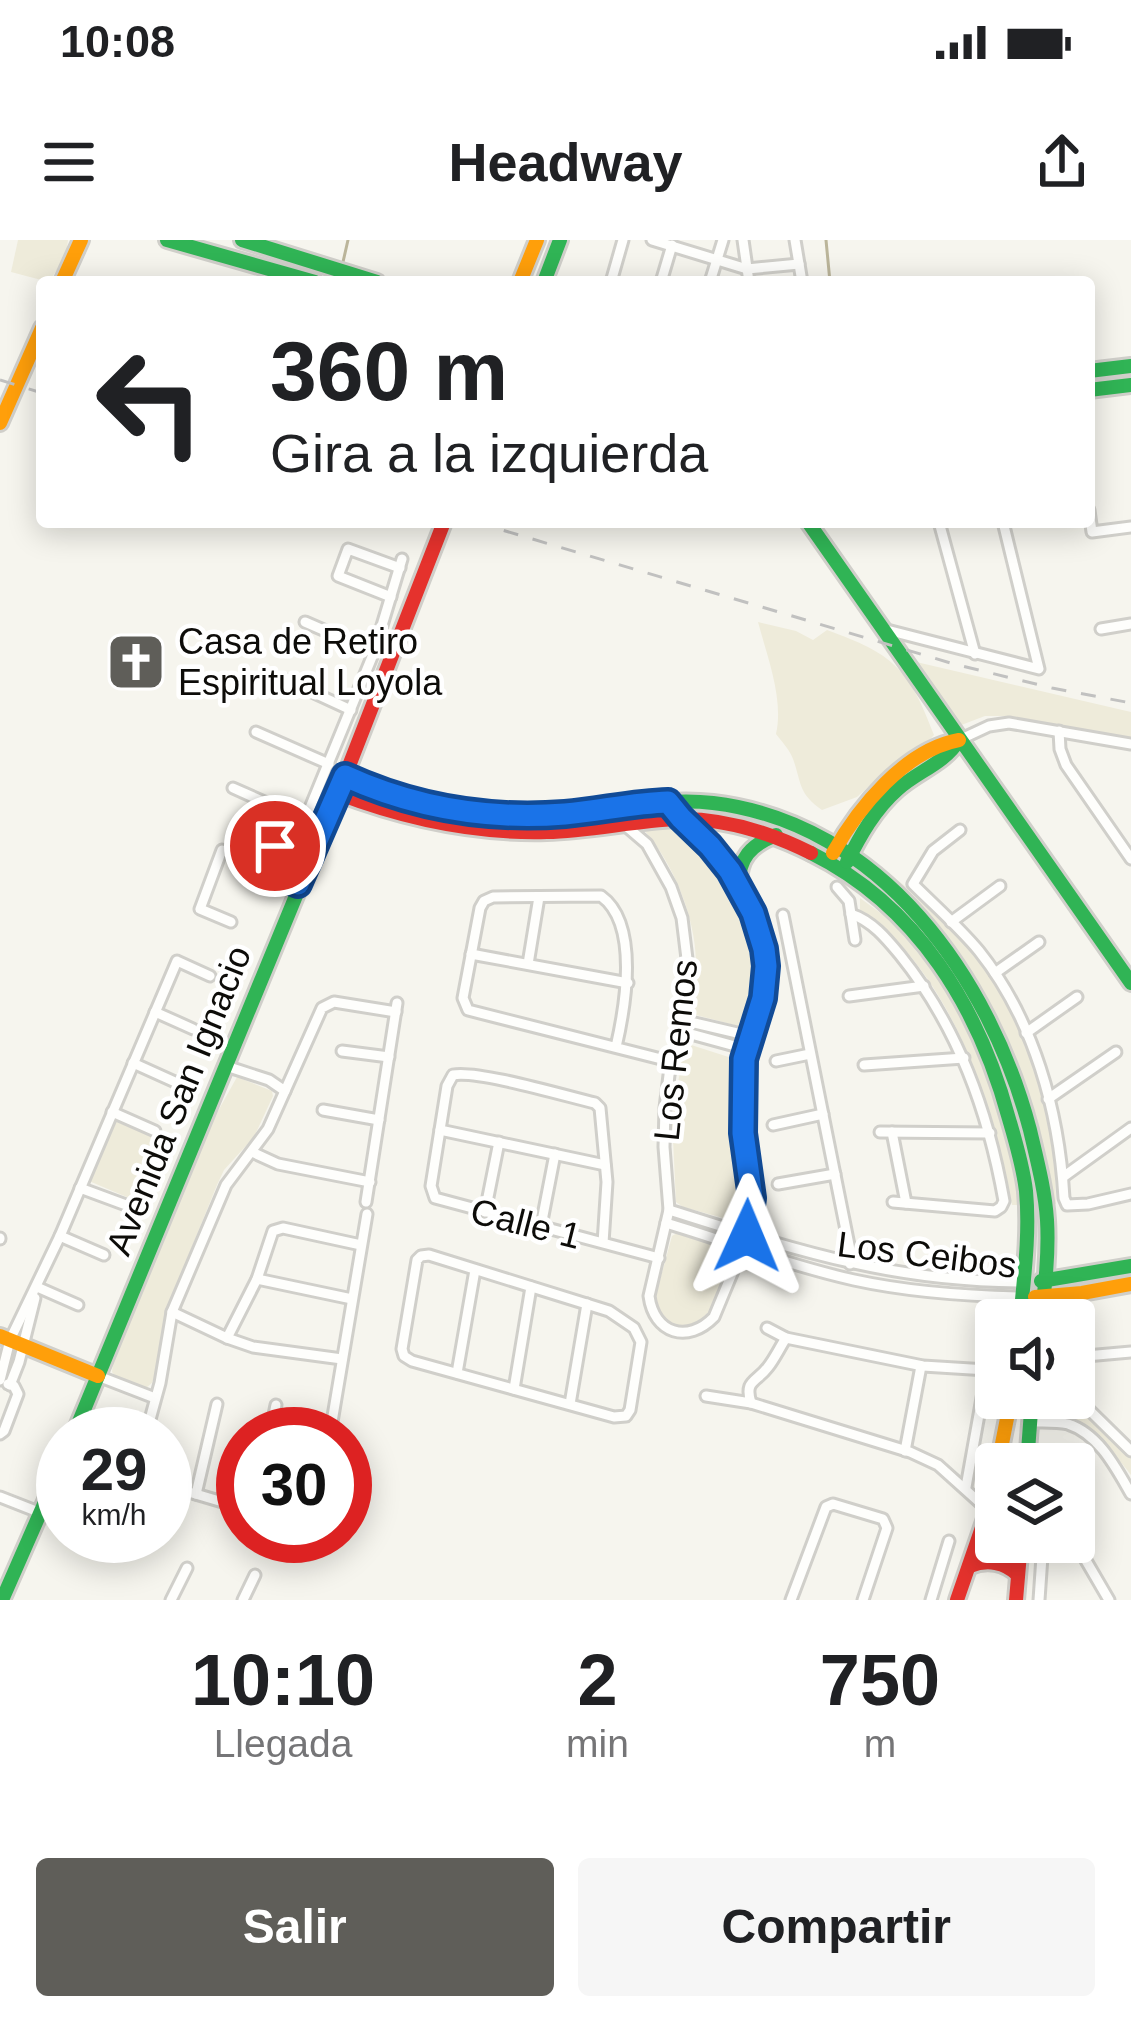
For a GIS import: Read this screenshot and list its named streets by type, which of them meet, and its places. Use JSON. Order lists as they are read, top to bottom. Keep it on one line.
{"streets":{"street":["Los Remos","Avenida San Ignacio","Calle 1","Los Ceibos"]},"crossings":[["Los Remos","Calle 1"],["Los Remos","Los Ceibos"]],"places":{"church":["Casa de Retiro Espiritual Loyola"]},"page":{"status":"10:08","header":"Headway","turn":["360 m","Gira a la izquierda"],"speed":"29 km/h","limit":"30","eta":["10:10","Llegada","2","min","750","m"],"buttons":["Salir","Compartir"]}}
